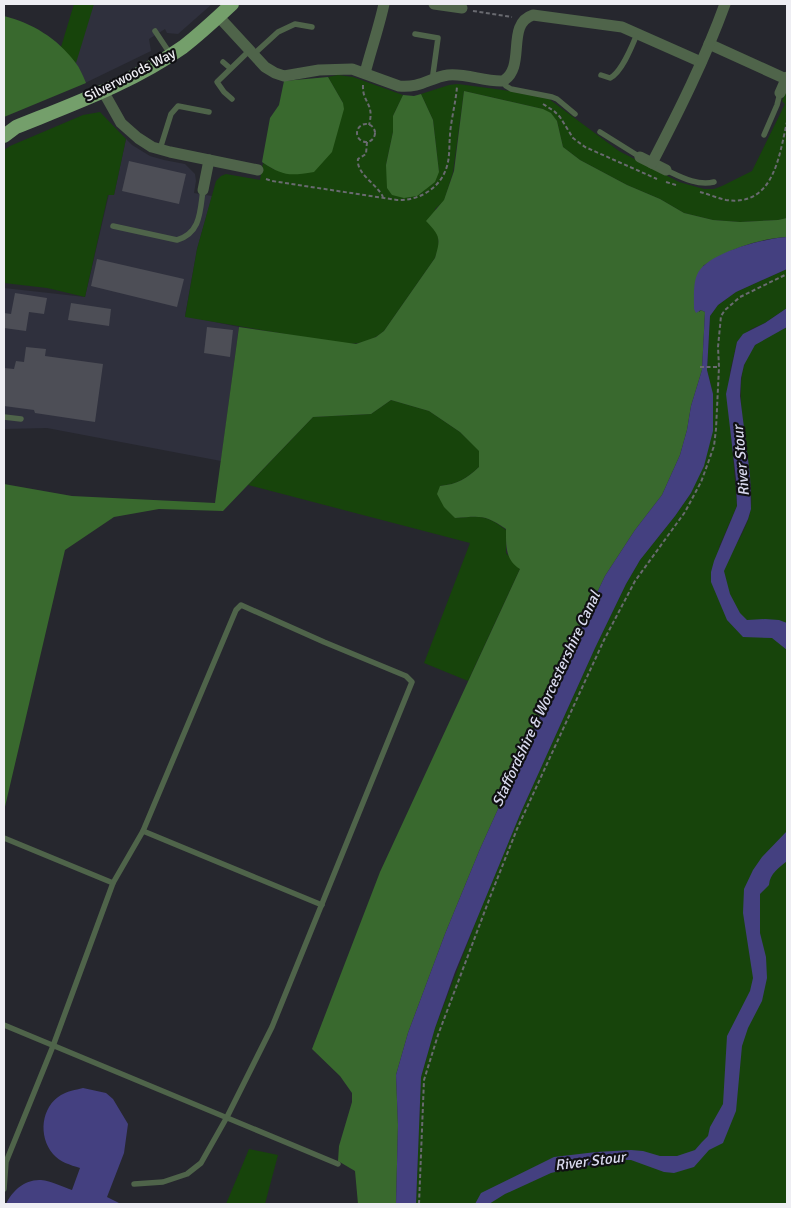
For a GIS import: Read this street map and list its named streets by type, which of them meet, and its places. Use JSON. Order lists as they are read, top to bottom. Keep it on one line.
{"streets":{"main road":["Silverwoods Way"]},"water":["River Stour","Staffordshire & Worcestershire Canal"]}
